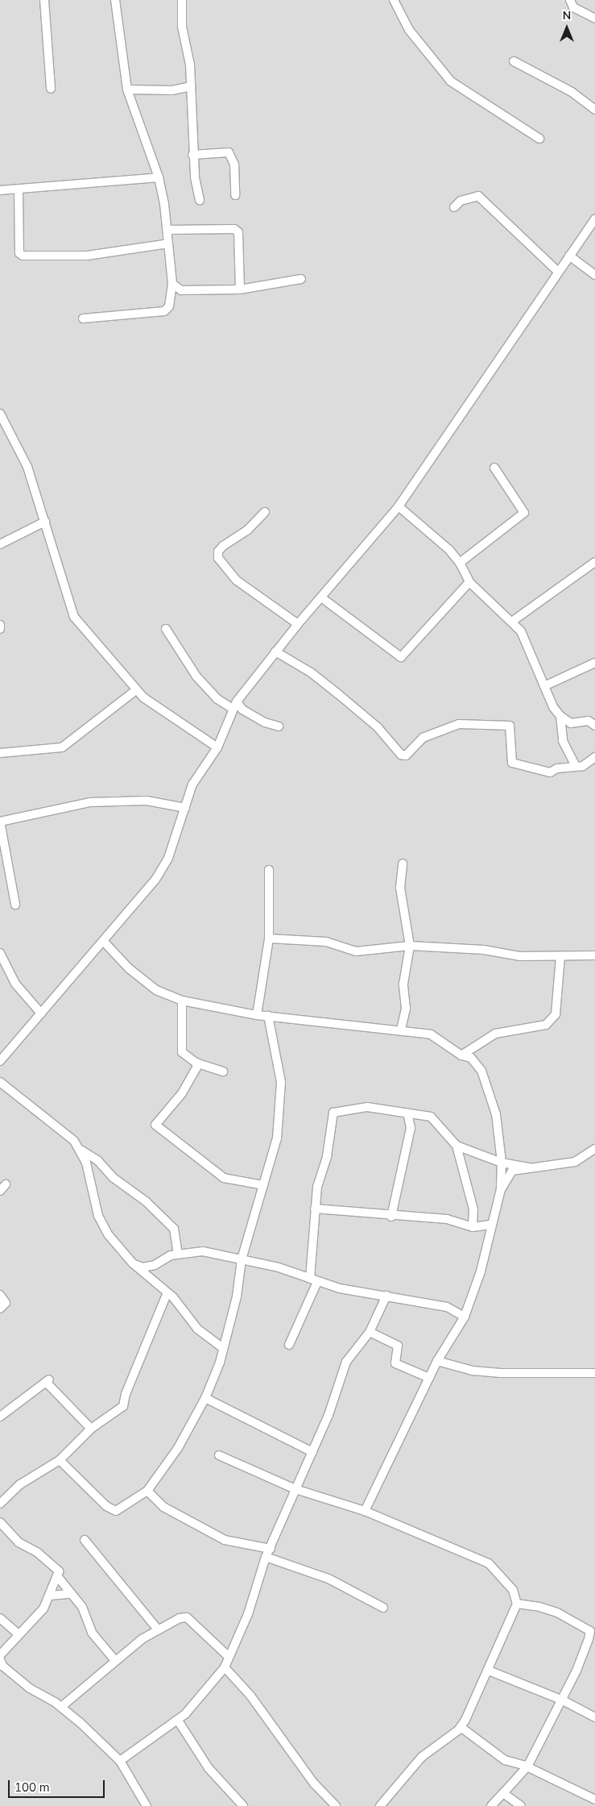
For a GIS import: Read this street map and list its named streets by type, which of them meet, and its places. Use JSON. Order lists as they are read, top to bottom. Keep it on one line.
{"scale_bar":"100 m","north":"top"}
